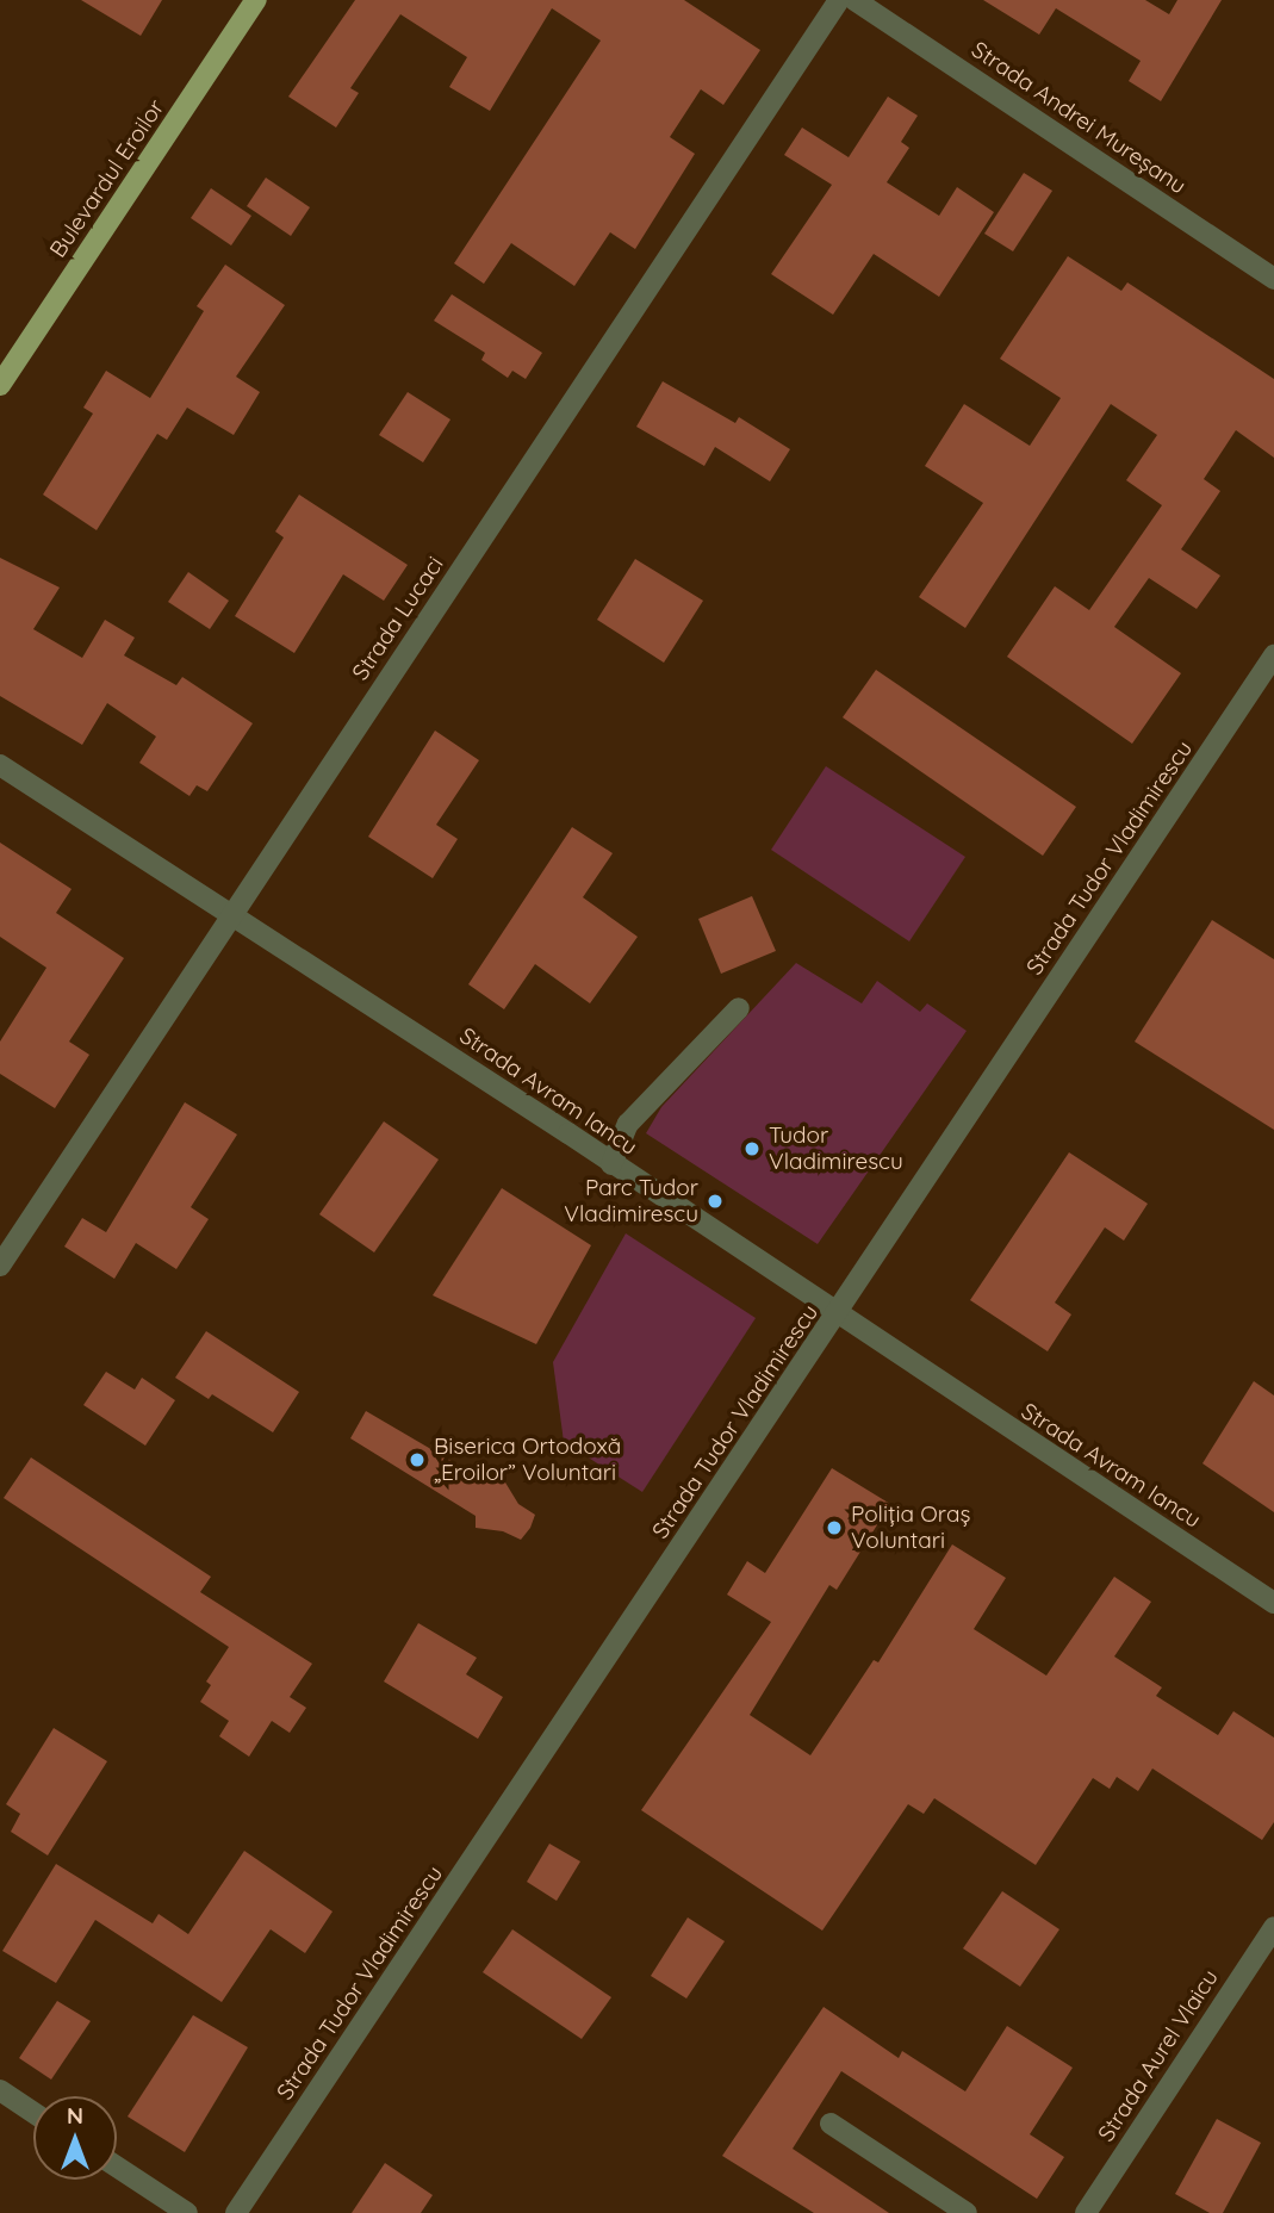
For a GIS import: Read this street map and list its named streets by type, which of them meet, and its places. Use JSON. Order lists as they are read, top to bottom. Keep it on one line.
{"streets":{"main road":["Bulevardul Eroilor"],"street":["Strada Andrei Mureșanu","Strada Lucaci","Strada Tudor Vladimirescu","Strada Avram Iancu","Strada Aurel Vlaicu"]},"crossings":[["Strada Lucaci","Strada Avram Iancu"],["Strada Tudor Vladimirescu","Strada Avram Iancu"]],"places":["Tudor Vladimirescu","Parc Tudor Vladimirescu","Biserica Ortodoxă „Eroilor” Voluntari","Poliția Oraș Voluntari"],"north":"top"}
